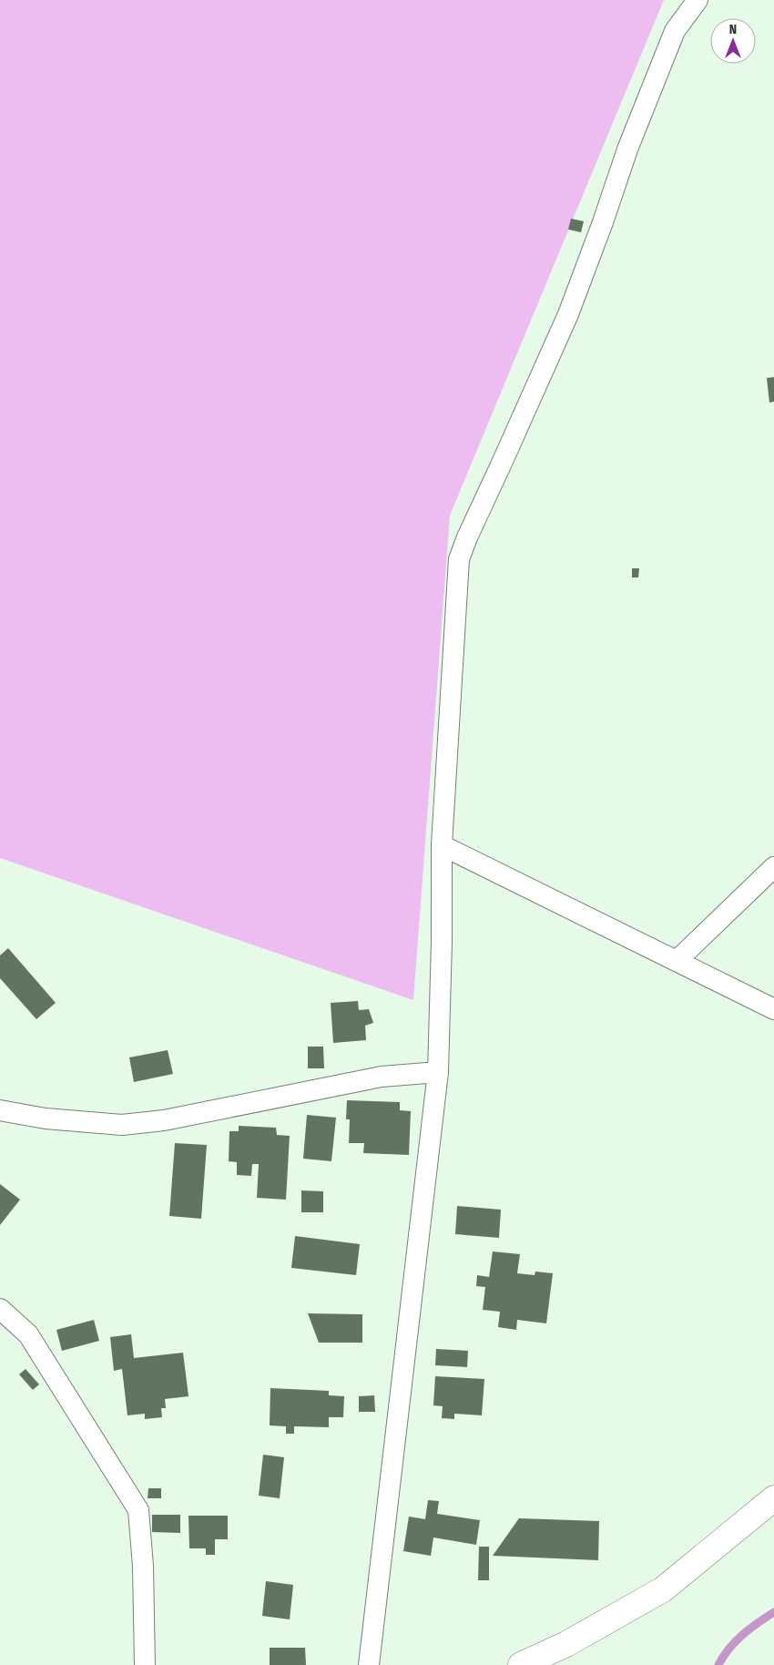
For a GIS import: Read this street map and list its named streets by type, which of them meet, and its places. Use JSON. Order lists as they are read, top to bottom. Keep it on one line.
{"north":"top"}
